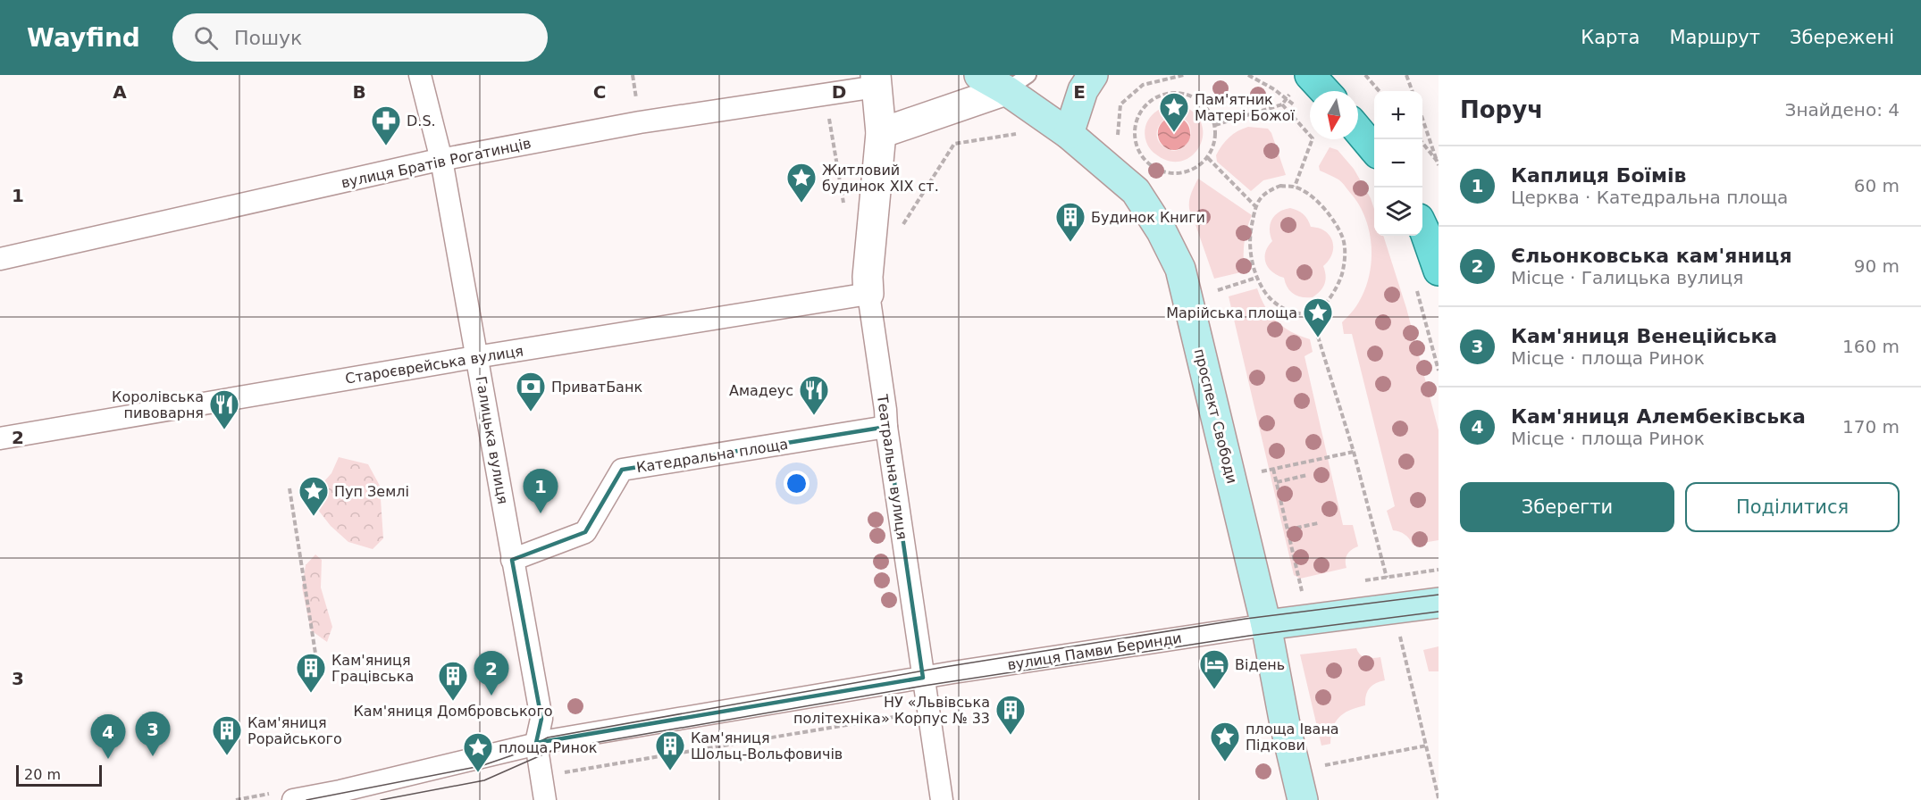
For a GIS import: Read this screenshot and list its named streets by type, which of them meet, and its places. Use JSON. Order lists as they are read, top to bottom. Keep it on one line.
{"streets":{"main road":["проспект Свободи"],"street":["вулиця Братів Рогатинців","Староєврейська вулиця","Галицька вулиця","Катедральна площа","Театральна вулиця","вулиця Памви Беринди"]},"crossings":[["вулиця Братів Рогатинців","Галицька вулиця"],["вулиця Братів Рогатинців","Театральна вулиця"],["Староєврейська вулиця","Галицька вулиця"],["Староєврейська вулиця","Театральна вулиця"],["проспект Свободи","вулиця Памви Беринди"],["Галицька вулиця","Катедральна площа"],["Катедральна площа","Театральна вулиця"],["Театральна вулиця","вулиця Памви Беринди"]],"places":{"place":["Пам'ятник Матері Божої","Житловий будинок XIX ст.","Марійська площа","Пуп Землі","площа Івана Підкови","площа Ринок"],"pharmacy":["D.S."],"building":["Будинок Книги","Кам'яниця Грацівська","Кам'яниця Домбровського","НУ «Львівська політехніка» Корпус № 33","Кам'яниця Рорайського","Кам'яниця Шольц-Вольфовичів"],"bank":["ПриватБанк"],"restaurant":["Амадеус","Королівська пивоварня"],"hotel":["Відень"]},"scale_bar":"20 m","north":"bottom","page":{"header":"Wayfind","search":"Пошук","nav":["Карта","Маршрут","Збережені"],"heading":["Поруч","Знайдено: 4"],"map_buttons":["+","−"],"list":[{"mark":"1","name":"Каплиця Боїмів","note":"Церква · Катедральна площа","value":"60 m"},{"mark":"2","name":"Єльонковська кам'яниця","note":"Місце · Галицька вулиця","value":"90 m"},{"mark":"3","name":"Кам'яниця Венеційська","note":"Місце · площа Ринок","value":"160 m"},{"mark":"4","name":"Кам'яниця Алембеківська","note":"Місце · площа Ринок","value":"170 m"}],"buttons":["Зберегти","Поділитися"],"pins":["1","2","3","4"],"scale":"20 m"},"grid":{"columns":["A","B","C","D","E"],"rows":["1","2","3"]}}
